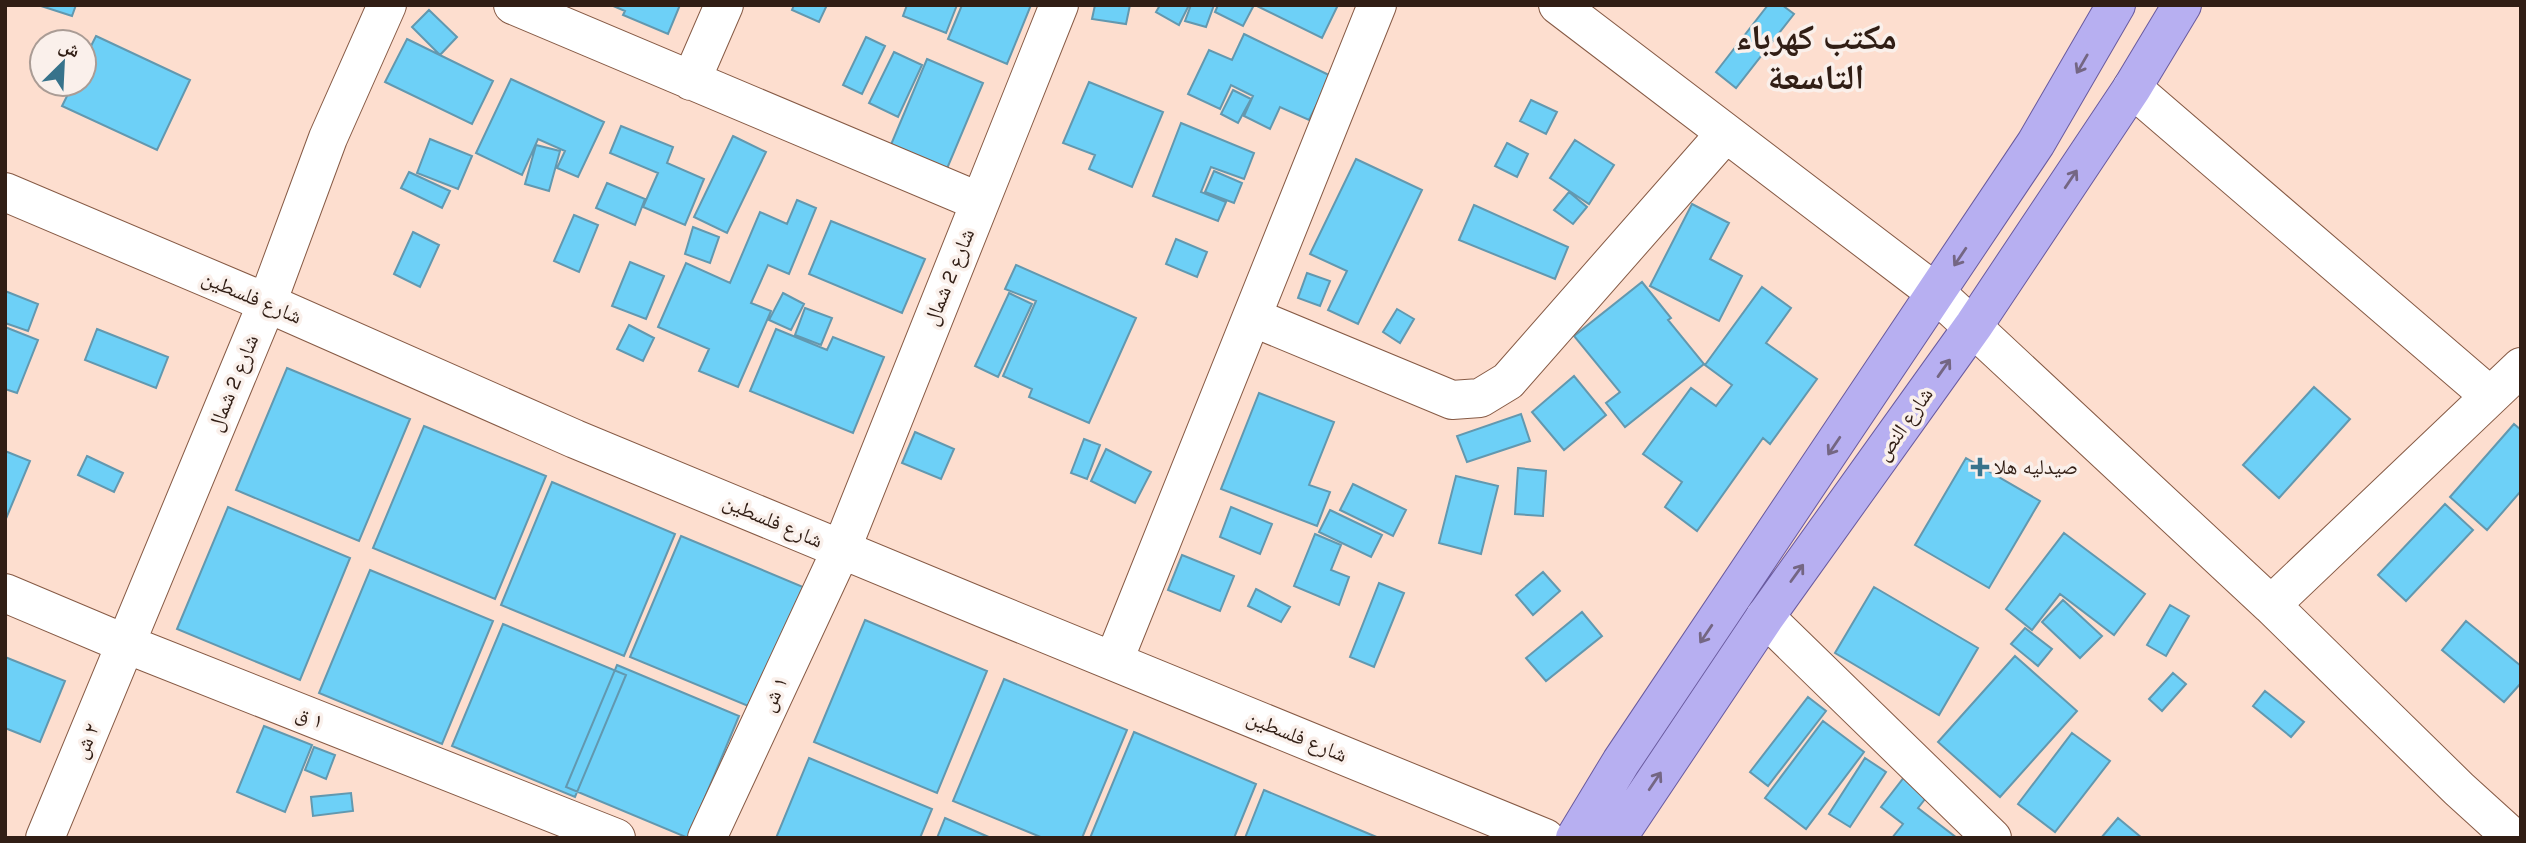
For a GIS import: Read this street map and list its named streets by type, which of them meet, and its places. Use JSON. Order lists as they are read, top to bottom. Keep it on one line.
{"streets":{"main road":["شارع النص"],"street":["شارع 2 شمال","شارع فلسطين","١ ش","١ ق","٢ ش"]},"crossings":[["شارع 2 شمال","شارع فلسطين"],["شارع 2 شمال","١ ش"],["شارع 2 شمال","١ ق"],["شارع 2 شمال","٢ ش"],["شارع فلسطين","١ ش"],["١ ق","٢ ش"]],"districts":["مكتب كهرباء التاسعة"],"places":{"health":["صيدليه هلا"]},"north":"top right"}
